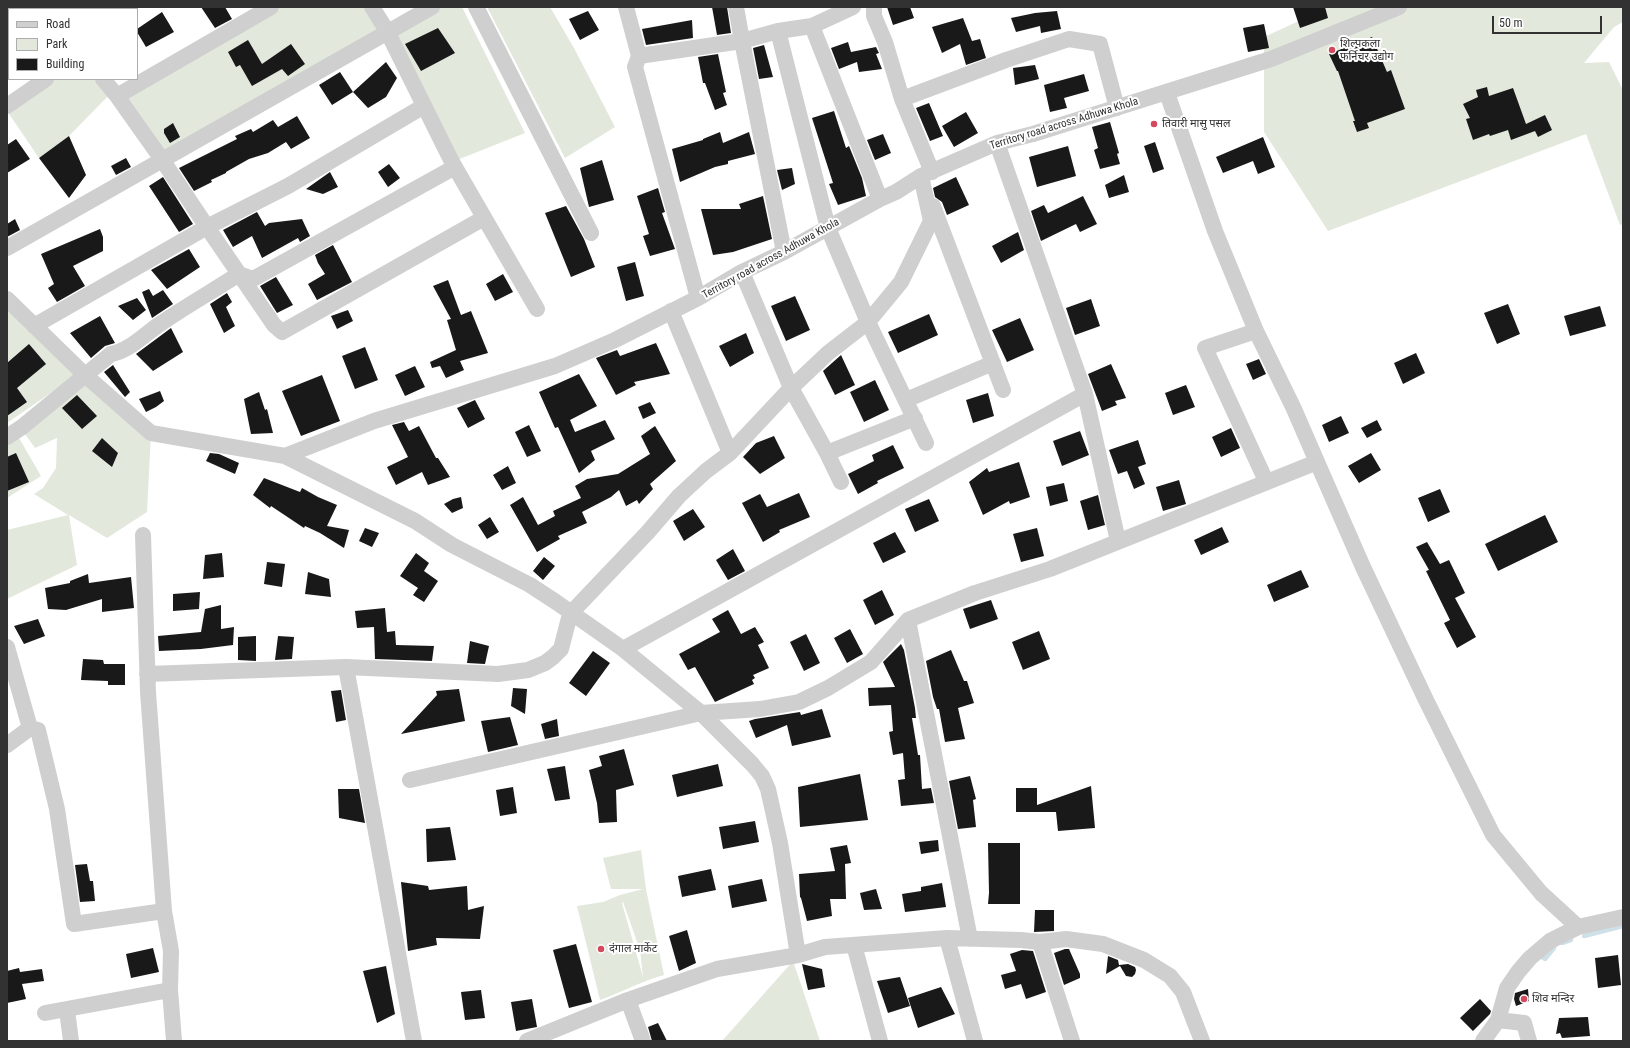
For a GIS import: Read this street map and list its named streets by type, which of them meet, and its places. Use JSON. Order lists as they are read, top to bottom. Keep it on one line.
{"streets":{"street":["Territory road across Adhuwa Khola"]},"places":["शिल्पकला फर्निचर उद्योग","तिवारी मासु पसल","दंगाल मार्केट","शिव मन्दिर"],"legend":["Road","Park","Building"],"scale_bar":"50 m"}
